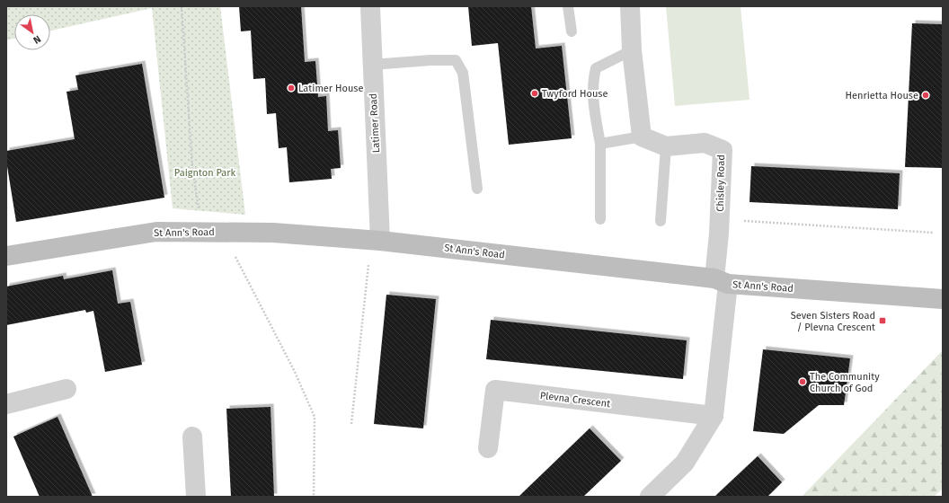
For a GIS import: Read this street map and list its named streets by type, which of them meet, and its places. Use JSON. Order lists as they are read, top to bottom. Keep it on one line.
{"streets":{"main road":["St Ann's Road"],"street":["Latimer Road","Chisley Road","Plevna Crescent"]},"crossings":[["Latimer Road","St Ann's Road"],["Chisley Road","St Ann's Road"]],"parks":["Paignton Park"],"places":{"other":["Latimer House","Twyford House","Henrietta House","The Community Church of God"],"transit":["Seven Sisters Road / Plevna Crescent"]},"north":"bottom right"}
